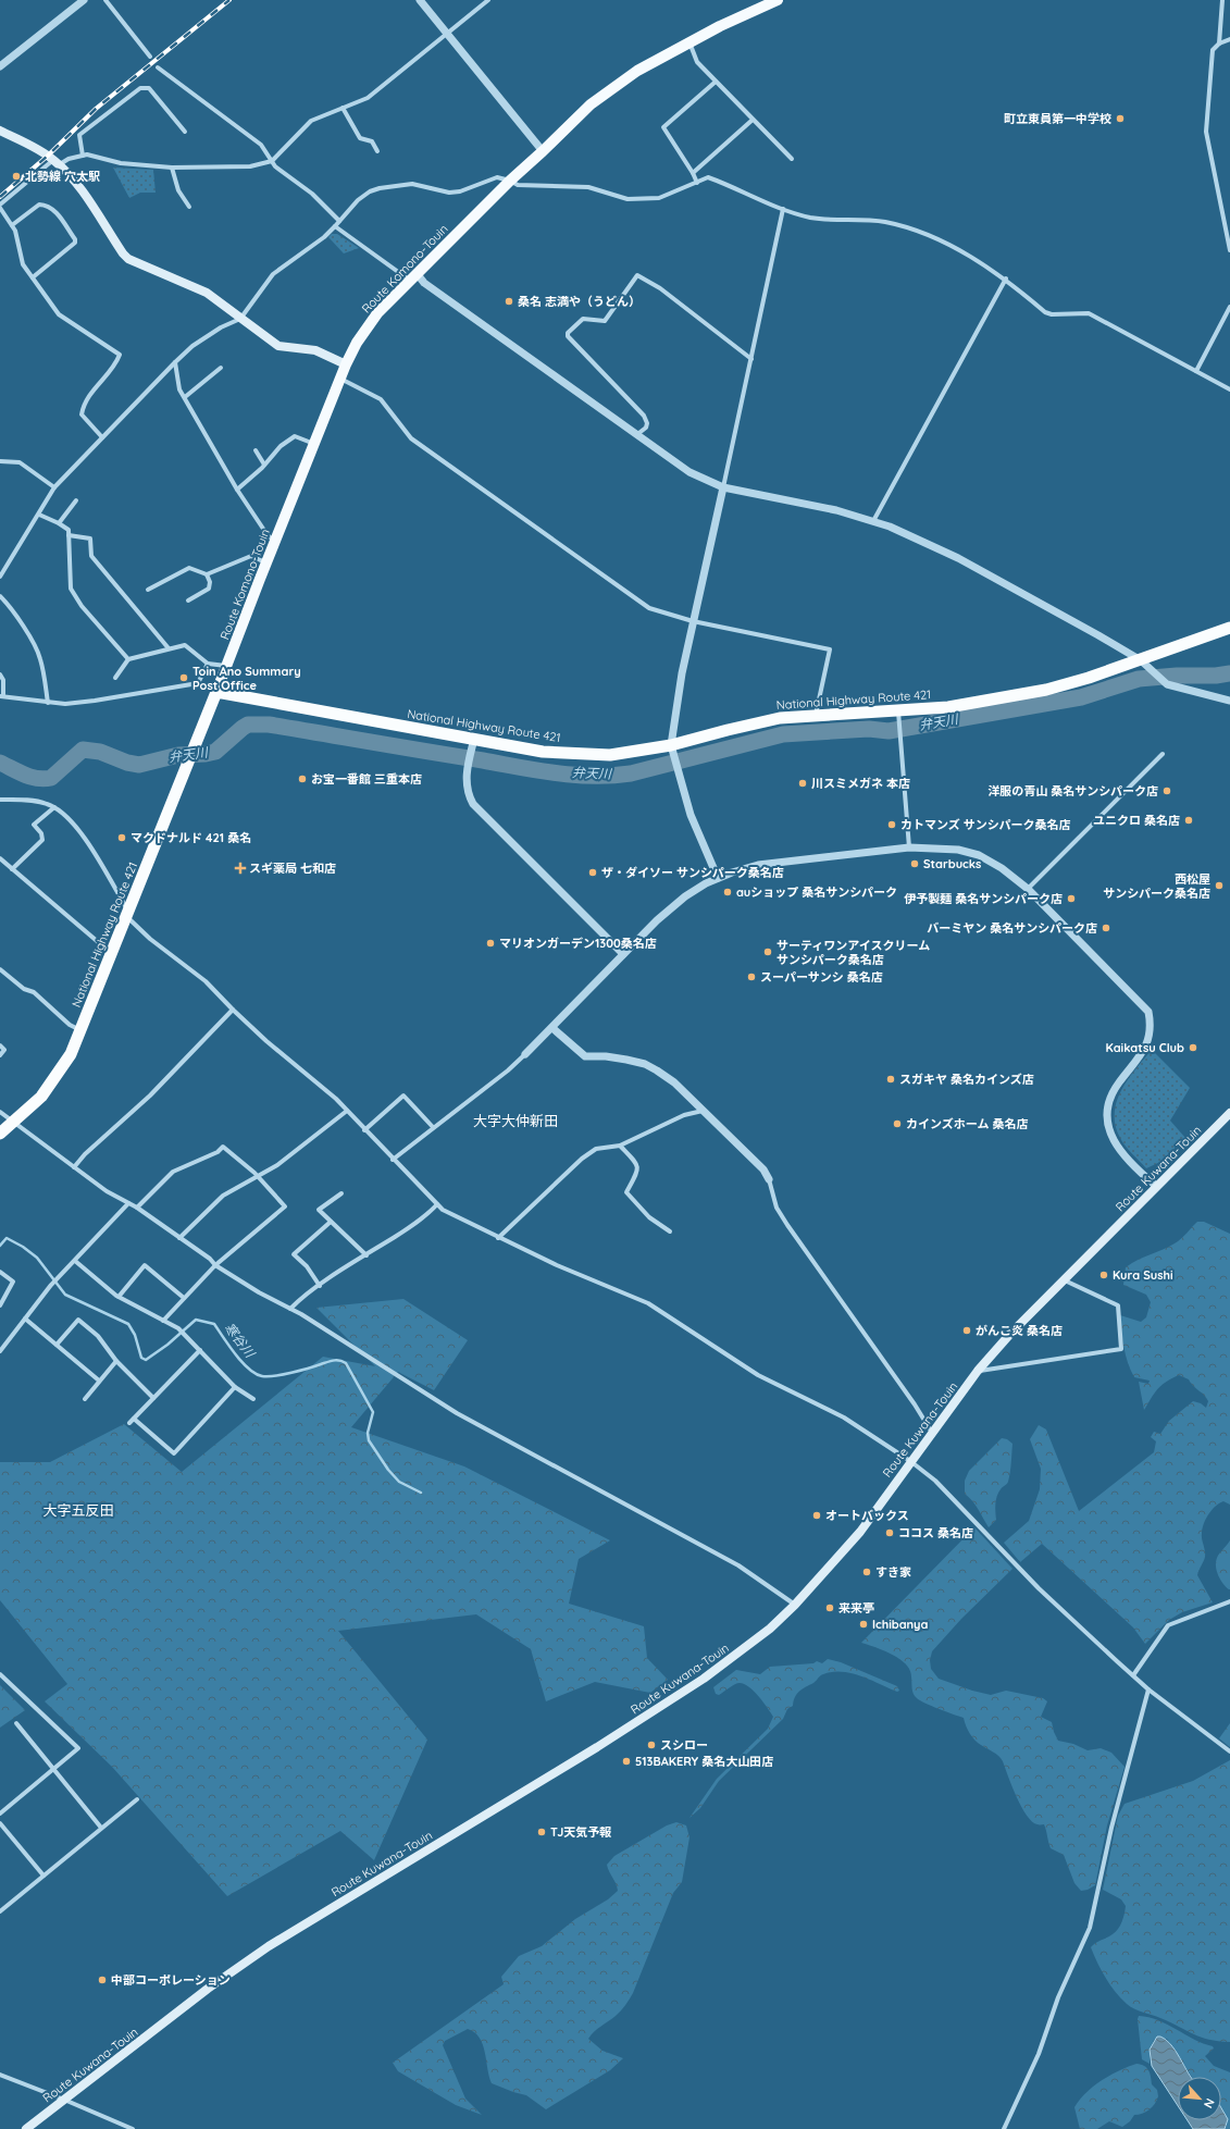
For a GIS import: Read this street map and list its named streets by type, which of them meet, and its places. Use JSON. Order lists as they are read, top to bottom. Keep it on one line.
{"streets":{"highway":["National Highway Route 421"],"main road":["Route Komono-Touin","Route Kuwana-Touin"]},"crossings":[["Route Komono-Touin","National Highway Route 421"]],"districts":["大字大仲新田","大字五反田"],"water":["弁天川","寒谷川"],"places":{"other":["町立東員第一中学校","北勢線 穴太駅","桑名 志満や（うどん）","Toin Ano Summary Post Office","お宝一番館 三重本店","川スミメガネ 本店","洋服の青山 桑名サンシパーク店","ユニクロ 桑名店","カトマンズ サンシパーク桑名店","マクドナルド 421 桑名","Starbucks","ザ・ダイソー サンシパーク桑名店","西松屋 サンシパーク桑名店","auショップ 桑名サンシパーク","伊予製麺 桑名サンシパーク店","バーミヤン 桑名サンシパーク店","マリオンガーデン1300桑名店","サーティワンアイスクリーム サンシパーク桑名店","スーパーサンシ 桑名店","Kaikatsu Club","スガキヤ 桑名カインズ店","カインズホーム 桑名店","Kura Sushi","がんこ炎 桑名店","オートバックス","ココス 桑名店","すき家","来来亭","Ichibanya","スシロー","513BAKERY 桑名大山田店","TJ天気予報","中部コーポレーション"],"health":["スギ薬局 七和店"]},"north":"bottom right"}
